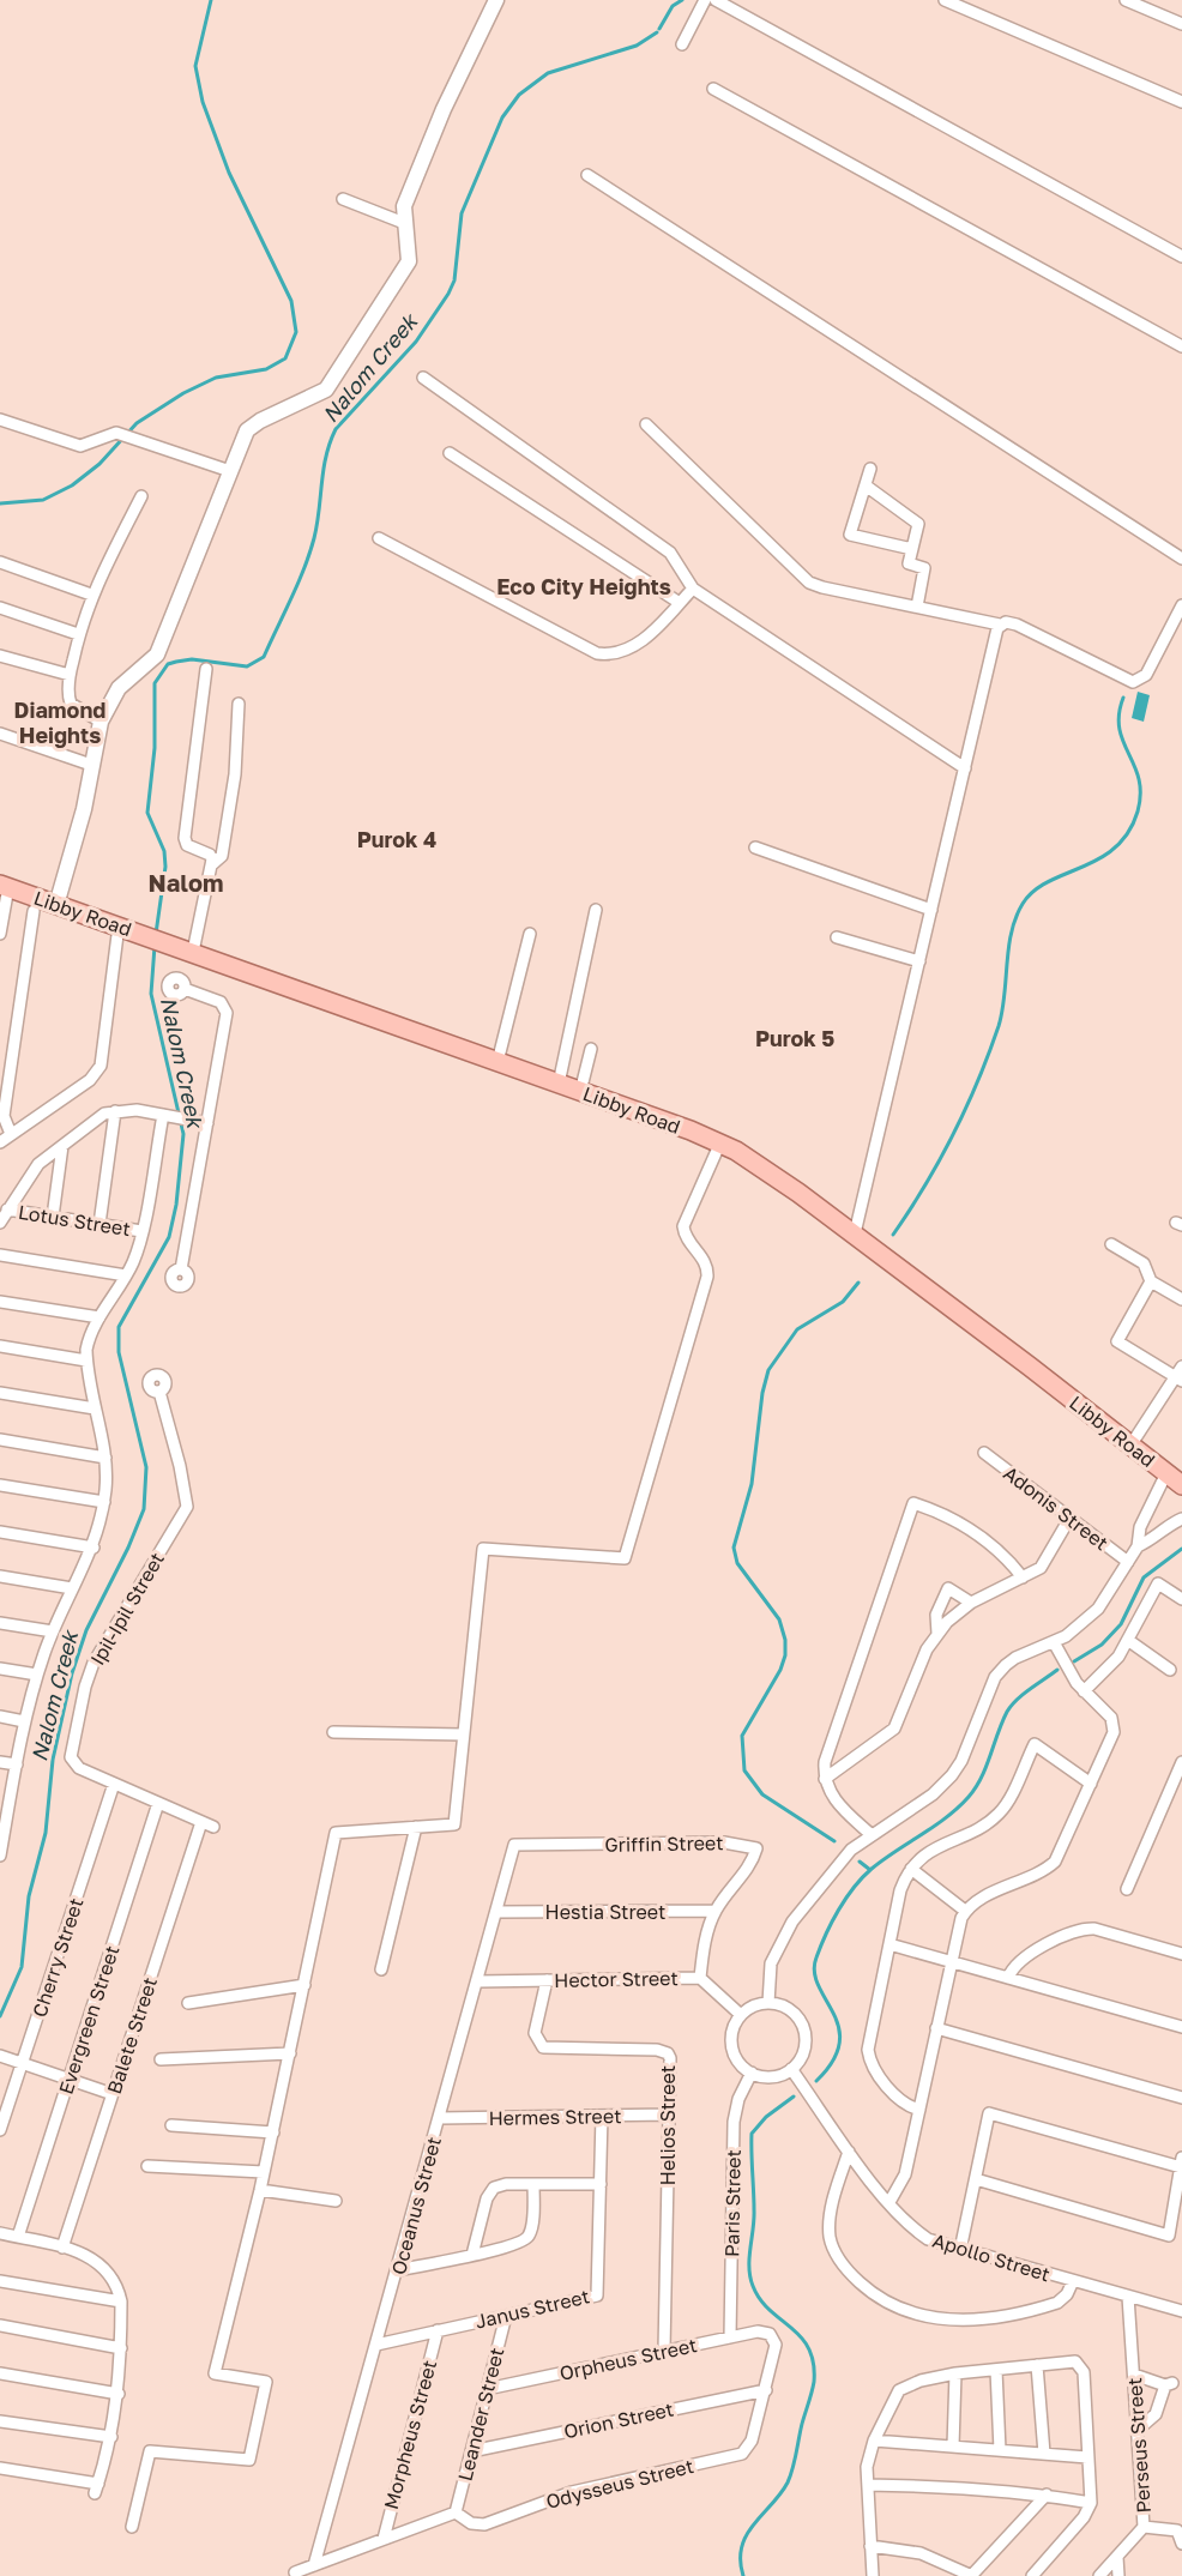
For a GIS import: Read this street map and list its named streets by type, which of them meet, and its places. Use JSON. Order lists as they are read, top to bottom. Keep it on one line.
{"streets":{"main road":["Libby Road"],"street":["Lotus Street","Adonis Street","Ipil-Ipil Street","Griffin Street","Hestia Street","Cherry Street","Hector Street","Evergreen Street","Balete Street","Hermes Street","Helios Street","Paris Street","Oceanus Street","Apollo Street","Janus Street","Orpheus Street","Leander Street","Orion Street","Morpheus Street","Perseus Street","Odysseus Street"]},"crossings":[["Ipil-Ipil Street","Cherry Street"],["Ipil-Ipil Street","Evergreen Street"],["Ipil-Ipil Street","Balete Street"],["Griffin Street","Hestia Street"],["Griffin Street","Hector Street"],["Griffin Street","Oceanus Street"],["Hestia Street","Oceanus Street"],["Hector Street","Helios Street"],["Hector Street","Paris Street"],["Hector Street","Oceanus Street"],["Hector Street","Apollo Street"],["Hermes Street","Helios Street"],["Hermes Street","Oceanus Street"],["Hermes Street","Janus Street"],["Helios Street","Orpheus Street"],["Paris Street","Apollo Street"],["Paris Street","Orpheus Street"],["Oceanus Street","Janus Street"],["Apollo Street","Perseus Street"],["Janus Street","Leander Street"],["Janus Street","Morpheus Street"],["Orpheus Street","Leander Street"],["Orpheus Street","Orion Street"],["Orpheus Street","Odysseus Street"],["Leander Street","Orion Street"],["Leander Street","Odysseus Street"],["Orion Street","Odysseus Street"]],"districts":["Eco City Heights","Diamond Heights","Purok 4","Nalom","Purok 5"],"water":["Nalom Creek"]}
